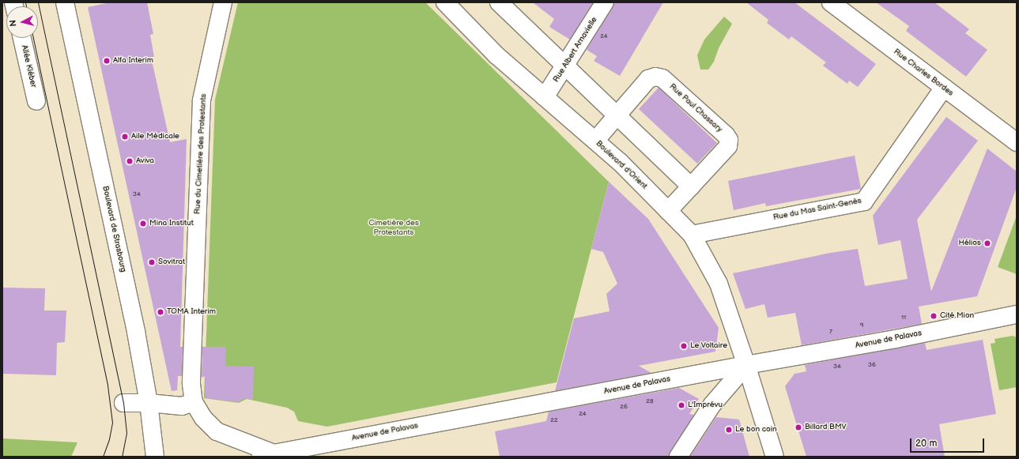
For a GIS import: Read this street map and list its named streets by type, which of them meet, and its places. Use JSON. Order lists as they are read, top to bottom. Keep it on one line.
{"streets":{"street":["Rue Albert Arnavielle","Allée Kléber","Rue Charles Bordes","Rue Paul Chassary","Rue du Cimetière des Protestants","Boulevard d'Orient","Rue du Mas Saint-Genès","Boulevard de Strasbourg","Avenue de Palavas"]},"crossings":[["Rue Albert Arnavielle","Boulevard d'Orient"],["Rue Charles Bordes","Rue du Mas Saint-Genès"],["Rue Paul Chassary","Boulevard d'Orient"],["Rue du Cimetière des Protestants","Avenue de Palavas"],["Boulevard d'Orient","Rue du Mas Saint-Genès"],["Boulevard d'Orient","Avenue de Palavas"]],"parks":["Cimetière des Protestants"],"places":["Alfa Interim","Aile Médicale","Aviva","Mina Institut","Hélios","Sovitrat","TOMA Interim","Cité Mion","Le Voltaire","L'Imprévu","Billard BMV","Le bon coin"],"house_numbers":["24","34","11","9","7","36","34","28","26","24","22"],"scale_bar":"20 m","north":"left"}
